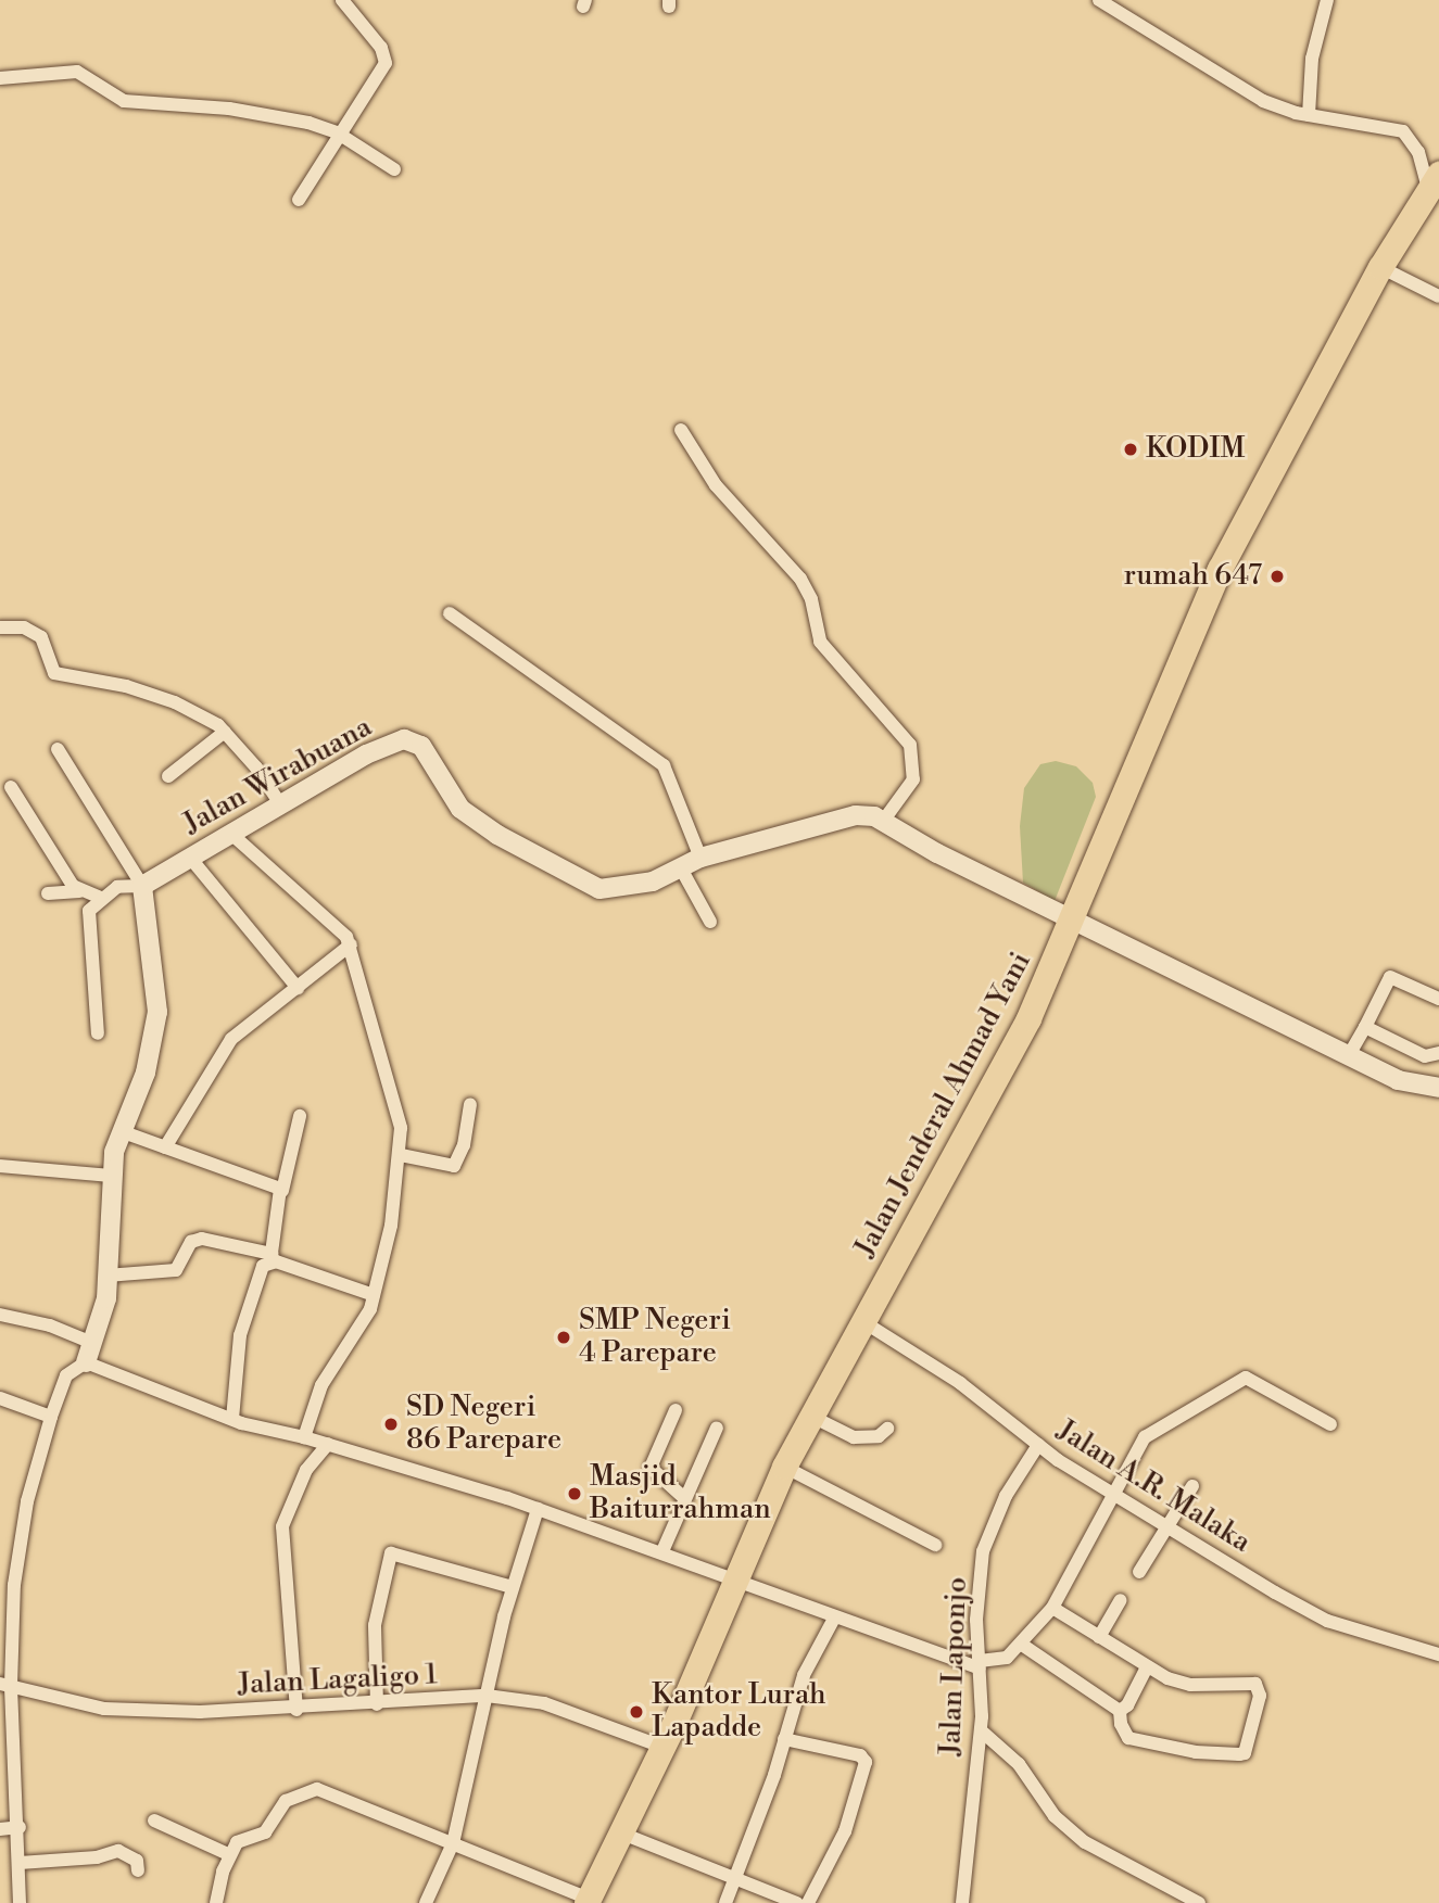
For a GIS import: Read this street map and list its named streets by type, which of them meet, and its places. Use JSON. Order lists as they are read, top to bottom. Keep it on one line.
{"streets":{"highway":["Jalan Jenderal Ahmad Yani"],"street":["Jalan Wirabuana","Jalan A.R. Malaka","Jalan Laponjo","Jalan Lagaligo 1"]},"crossings":[["Jalan Wirabuana","Jalan Jenderal Ahmad Yani"],["Jalan Jenderal Ahmad Yani","Jalan A.R. Malaka"],["Jalan Jenderal Ahmad Yani","Jalan Lagaligo 1"],["Jalan A.R. Malaka","Jalan Laponjo"]],"places":["KODIM","rumah 647","SMP Negeri 4 Parepare","SD Negeri 86 Parepare","Masjid Baiturrahman","Kantor Lurah Lapadde"]}
